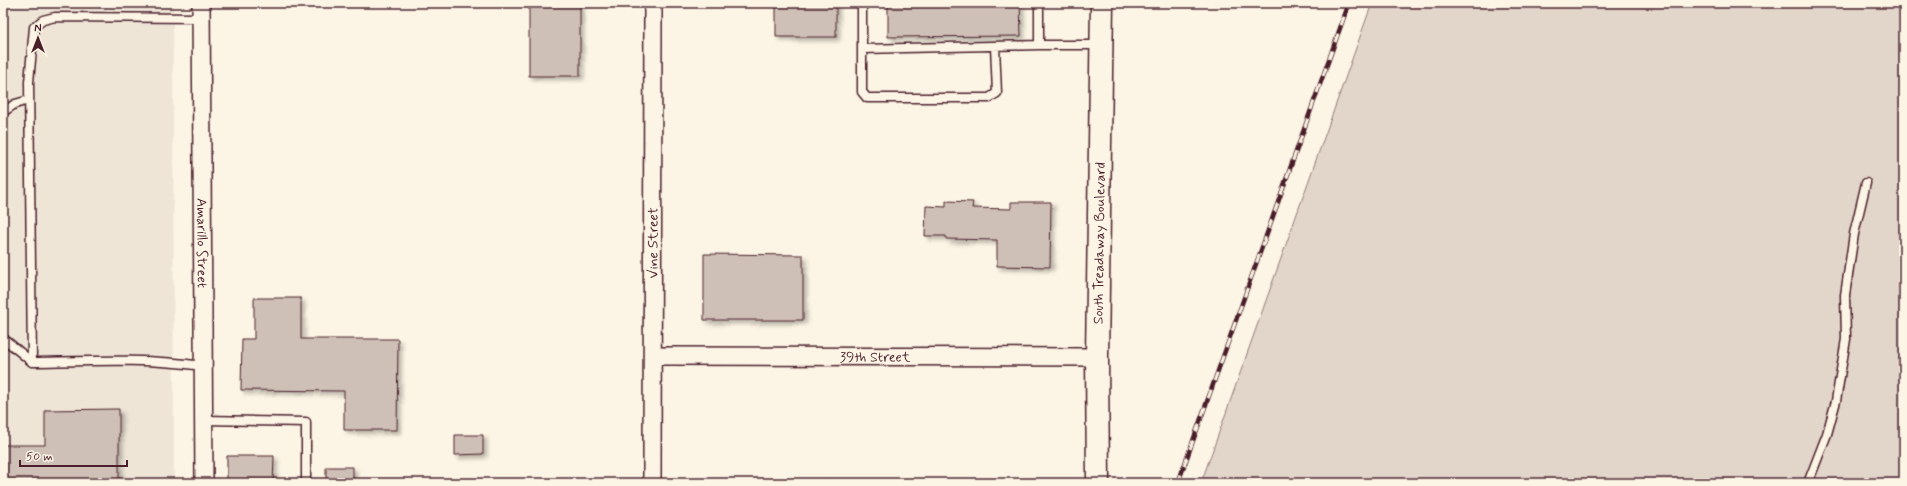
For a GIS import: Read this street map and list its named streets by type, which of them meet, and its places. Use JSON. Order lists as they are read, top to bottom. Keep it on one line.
{"streets":{"main road":["South Treadaway Boulevard"],"street":["Amarillo Street","Vine Street","39th Street"]},"crossings":[["Vine Street","39th Street"],["South Treadaway Boulevard","39th Street"]],"scale_bar":"50 m","north":"top"}
